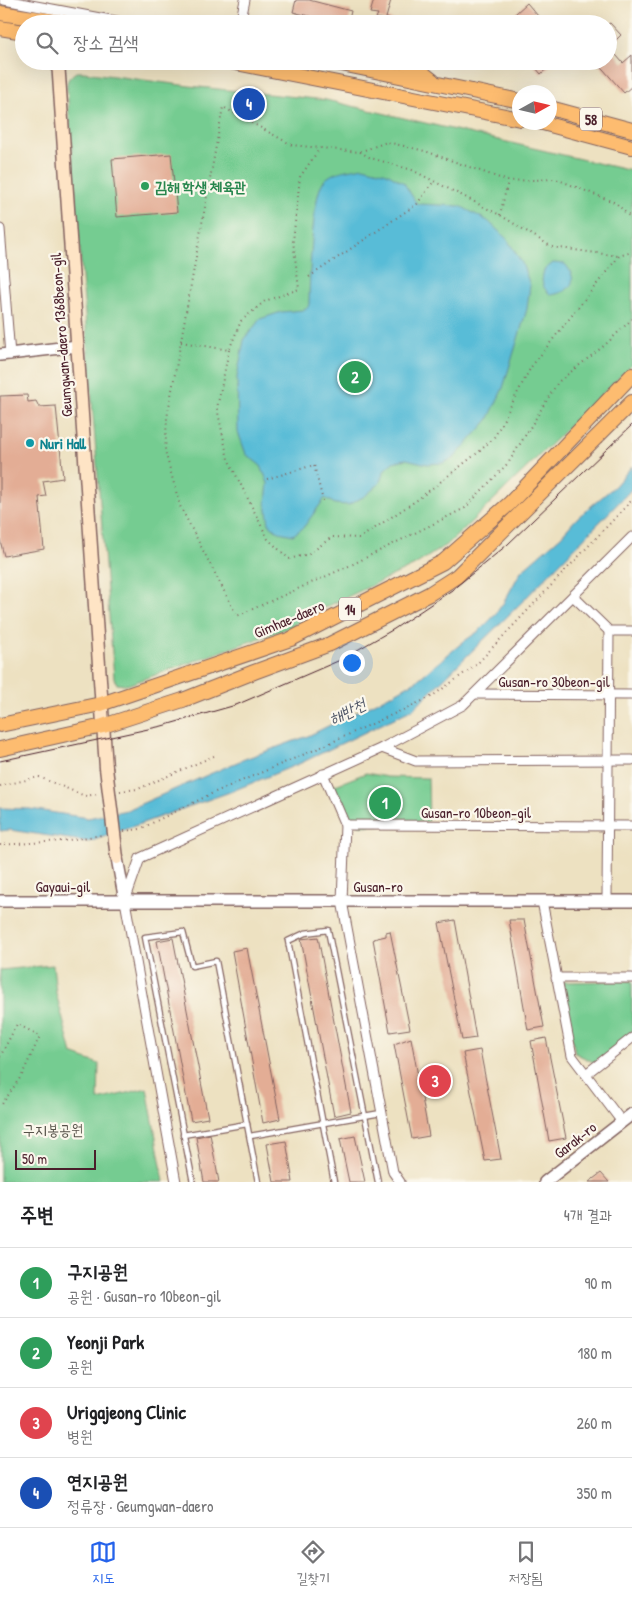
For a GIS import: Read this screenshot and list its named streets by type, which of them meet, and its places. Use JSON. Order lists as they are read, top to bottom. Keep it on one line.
{"streets":{"main road":["58","Geumgwan-daero 1368beon-gil","14","Gimhae-daero"],"street":["Gusan-ro 30beon-gil","Gusan-ro 10beon-gil","Gayaui-gil","Gusan-ro","Garak-ro"]},"crossings":[["Geumgwan-daero 1368beon-gil","Gimhae-daero"],["Gayaui-gil","Gusan-ro"]],"water":["해반천"],"parks":["구지봉공원"],"places":["김해 학생 체육관","Nuri Hall"],"scale_bar":"50 m","north":"right","page":{"search":"장소 검색","pins":["4","2","1","3"],"scale":"50 m","heading":["주변","4개 결과"],"list":[{"mark":"1","name":"구지공원","note":"공원 · Gusan-ro 10beon-gil","value":"90 m"},{"mark":"2","name":"Yeonji Park","note":"공원","value":"180 m"},{"mark":"3","name":"Urigajeong Clinic","note":"병원","value":"260 m"},{"mark":"4","name":"연지공원","note":"정류장 · Geumgwan-daero","value":"350 m"}],"nav":["지도","길찾기","저장됨"]}}
